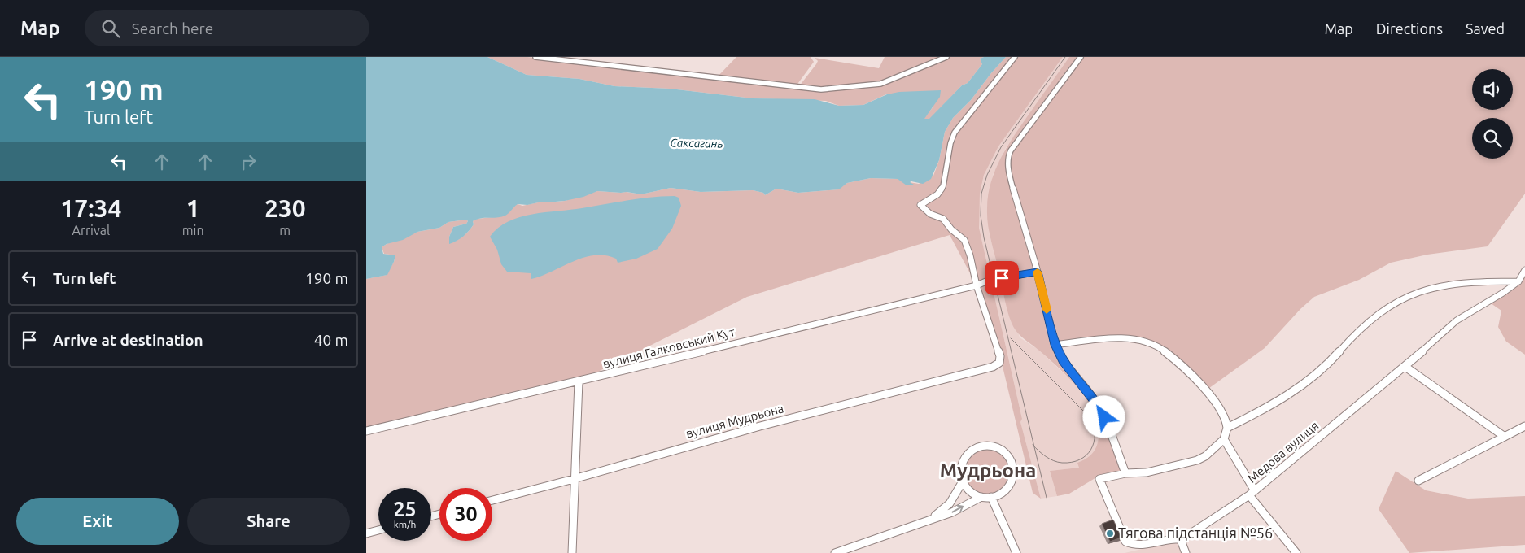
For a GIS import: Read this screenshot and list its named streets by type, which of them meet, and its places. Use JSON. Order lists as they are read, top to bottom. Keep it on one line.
{"streets":{"street":["вулиця Галковський Кут","вулиця Мудрьона","Медова вулиця"]},"crossings":[["вулиця Галковський Кут","вулиця Мудрьона"]],"districts":["Мудрьона"],"water":["Саксагань"],"places":["Тягова підстанція №56"],"page":{"header":"Map","search":"Search here","nav":["Map","Directions","Saved"],"turn":["190 m","Turn left"],"eta":["17:34","Arrival","1","min","230","m"],"list":[{"name":"Turn left","value":"190 m"},{"name":"Arrive at destination","value":"40 m"}],"speed":"25 km/h","limit":"30","buttons":["Exit","Share"]}}
